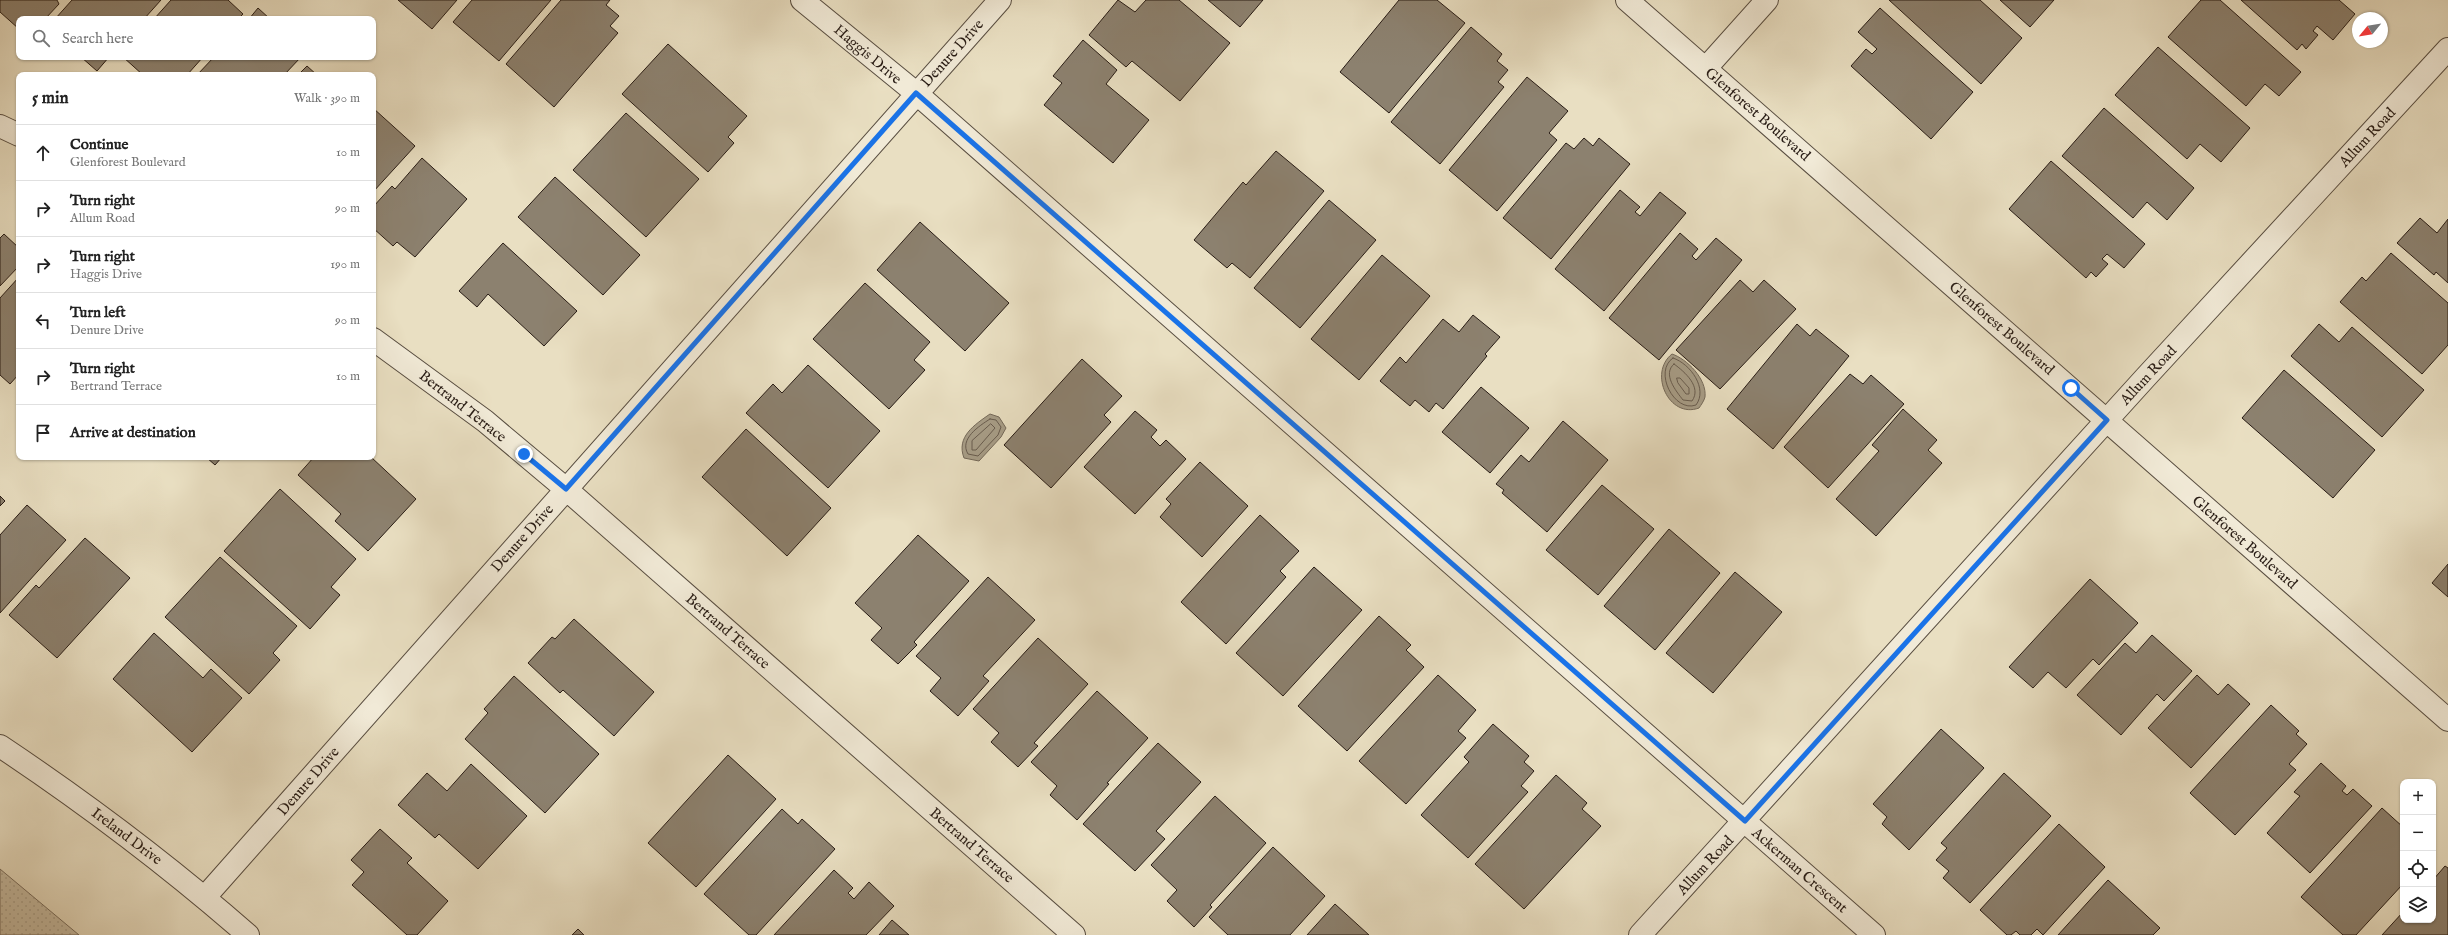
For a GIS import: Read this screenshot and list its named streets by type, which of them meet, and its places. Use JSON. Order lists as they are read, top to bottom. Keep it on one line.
{"streets":{"street":["Denure Drive","Haggis Drive","Glenforest Boulevard","Allum Road","Bertrand Terrace","Ireland Drive","Ackerman Crescent"]},"crossings":[["Denure Drive","Haggis Drive"],["Denure Drive","Bertrand Terrace"],["Denure Drive","Ireland Drive"],["Haggis Drive","Allum Road"],["Haggis Drive","Ackerman Crescent"],["Glenforest Boulevard","Allum Road"],["Allum Road","Ackerman Crescent"]],"north":"bottom left","page":{"search":"Search here","heading":["5 min","Walk · 390 m"],"list":[["Continue","Glenforest Boulevard","10 m"],["Turn right","Allum Road","90 m"],["Turn right","Haggis Drive","190 m"],["Turn left","Denure Drive","90 m"],["Turn right","Bertrand Terrace","10 m"],"Arrive at destination"],"map_buttons":["+","−"]}}
